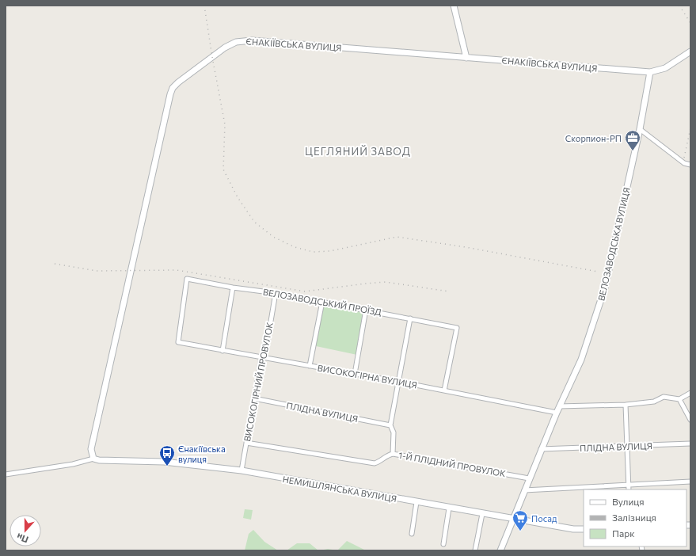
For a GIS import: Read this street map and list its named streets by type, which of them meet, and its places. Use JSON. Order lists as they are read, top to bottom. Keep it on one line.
{"streets":{"street":["ЄНАКІЇВСЬКА ВУЛИЦЯ","ВЕЛОЗАВОДСЬКА ВУЛИЦЯ","ВЕЛОЗАВОДСЬКИЙ ПРОЇЗД","ВИСОКОГІРНА ВУЛИЦЯ","ВИСОКОГІРНИЙ ПРОВУЛОК","ПЛІДНА ВУЛИЦЯ","1-Й ПЛІДНИЙ ПРОВУЛОК","НЕМИШЛЯНСЬКА ВУЛИЦЯ"]},"crossings":[["ЄНАКІЇВСЬКА ВУЛИЦЯ","ВЕЛОЗАВОДСЬКА ВУЛИЦЯ"],["ЄНАКІЇВСЬКА ВУЛИЦЯ","НЕМИШЛЯНСЬКА ВУЛИЦЯ"],["ВЕЛОЗАВОДСЬКА ВУЛИЦЯ","ВИСОКОГІРНА ВУЛИЦЯ"],["ВЕЛОЗАВОДСЬКА ВУЛИЦЯ","ПЛІДНА ВУЛИЦЯ"],["ВЕЛОЗАВОДСЬКА ВУЛИЦЯ","1-Й ПЛІДНИЙ ПРОВУЛОК"],["ВЕЛОЗАВОДСЬКА ВУЛИЦЯ","НЕМИШЛЯНСЬКА ВУЛИЦЯ"],["ВЕЛОЗАВОДСЬКИЙ ПРОЇЗД","ВИСОКОГІРНА ВУЛИЦЯ"],["ВЕЛОЗАВОДСЬКИЙ ПРОЇЗД","ВИСОКОГІРНИЙ ПРОВУЛОК"],["ВИСОКОГІРНА ВУЛИЦЯ","ВИСОКОГІРНИЙ ПРОВУЛОК"],["ВИСОКОГІРНИЙ ПРОВУЛОК","ПЛІДНА ВУЛИЦЯ"],["ВИСОКОГІРНИЙ ПРОВУЛОК","1-Й ПЛІДНИЙ ПРОВУЛОК"],["ВИСОКОГІРНИЙ ПРОВУЛОК","НЕМИШЛЯНСЬКА ВУЛИЦЯ"]],"districts":["ЦЕГЛЯНИЙ ЗАВОД"],"places":{"office":["Скорпион-РП"],"bus stop":["Єнакіївська вулиця"],"supermarket":["Посад"]},"legend":["Вулиця","Залізниця","Парк"],"north":"bottom"}
